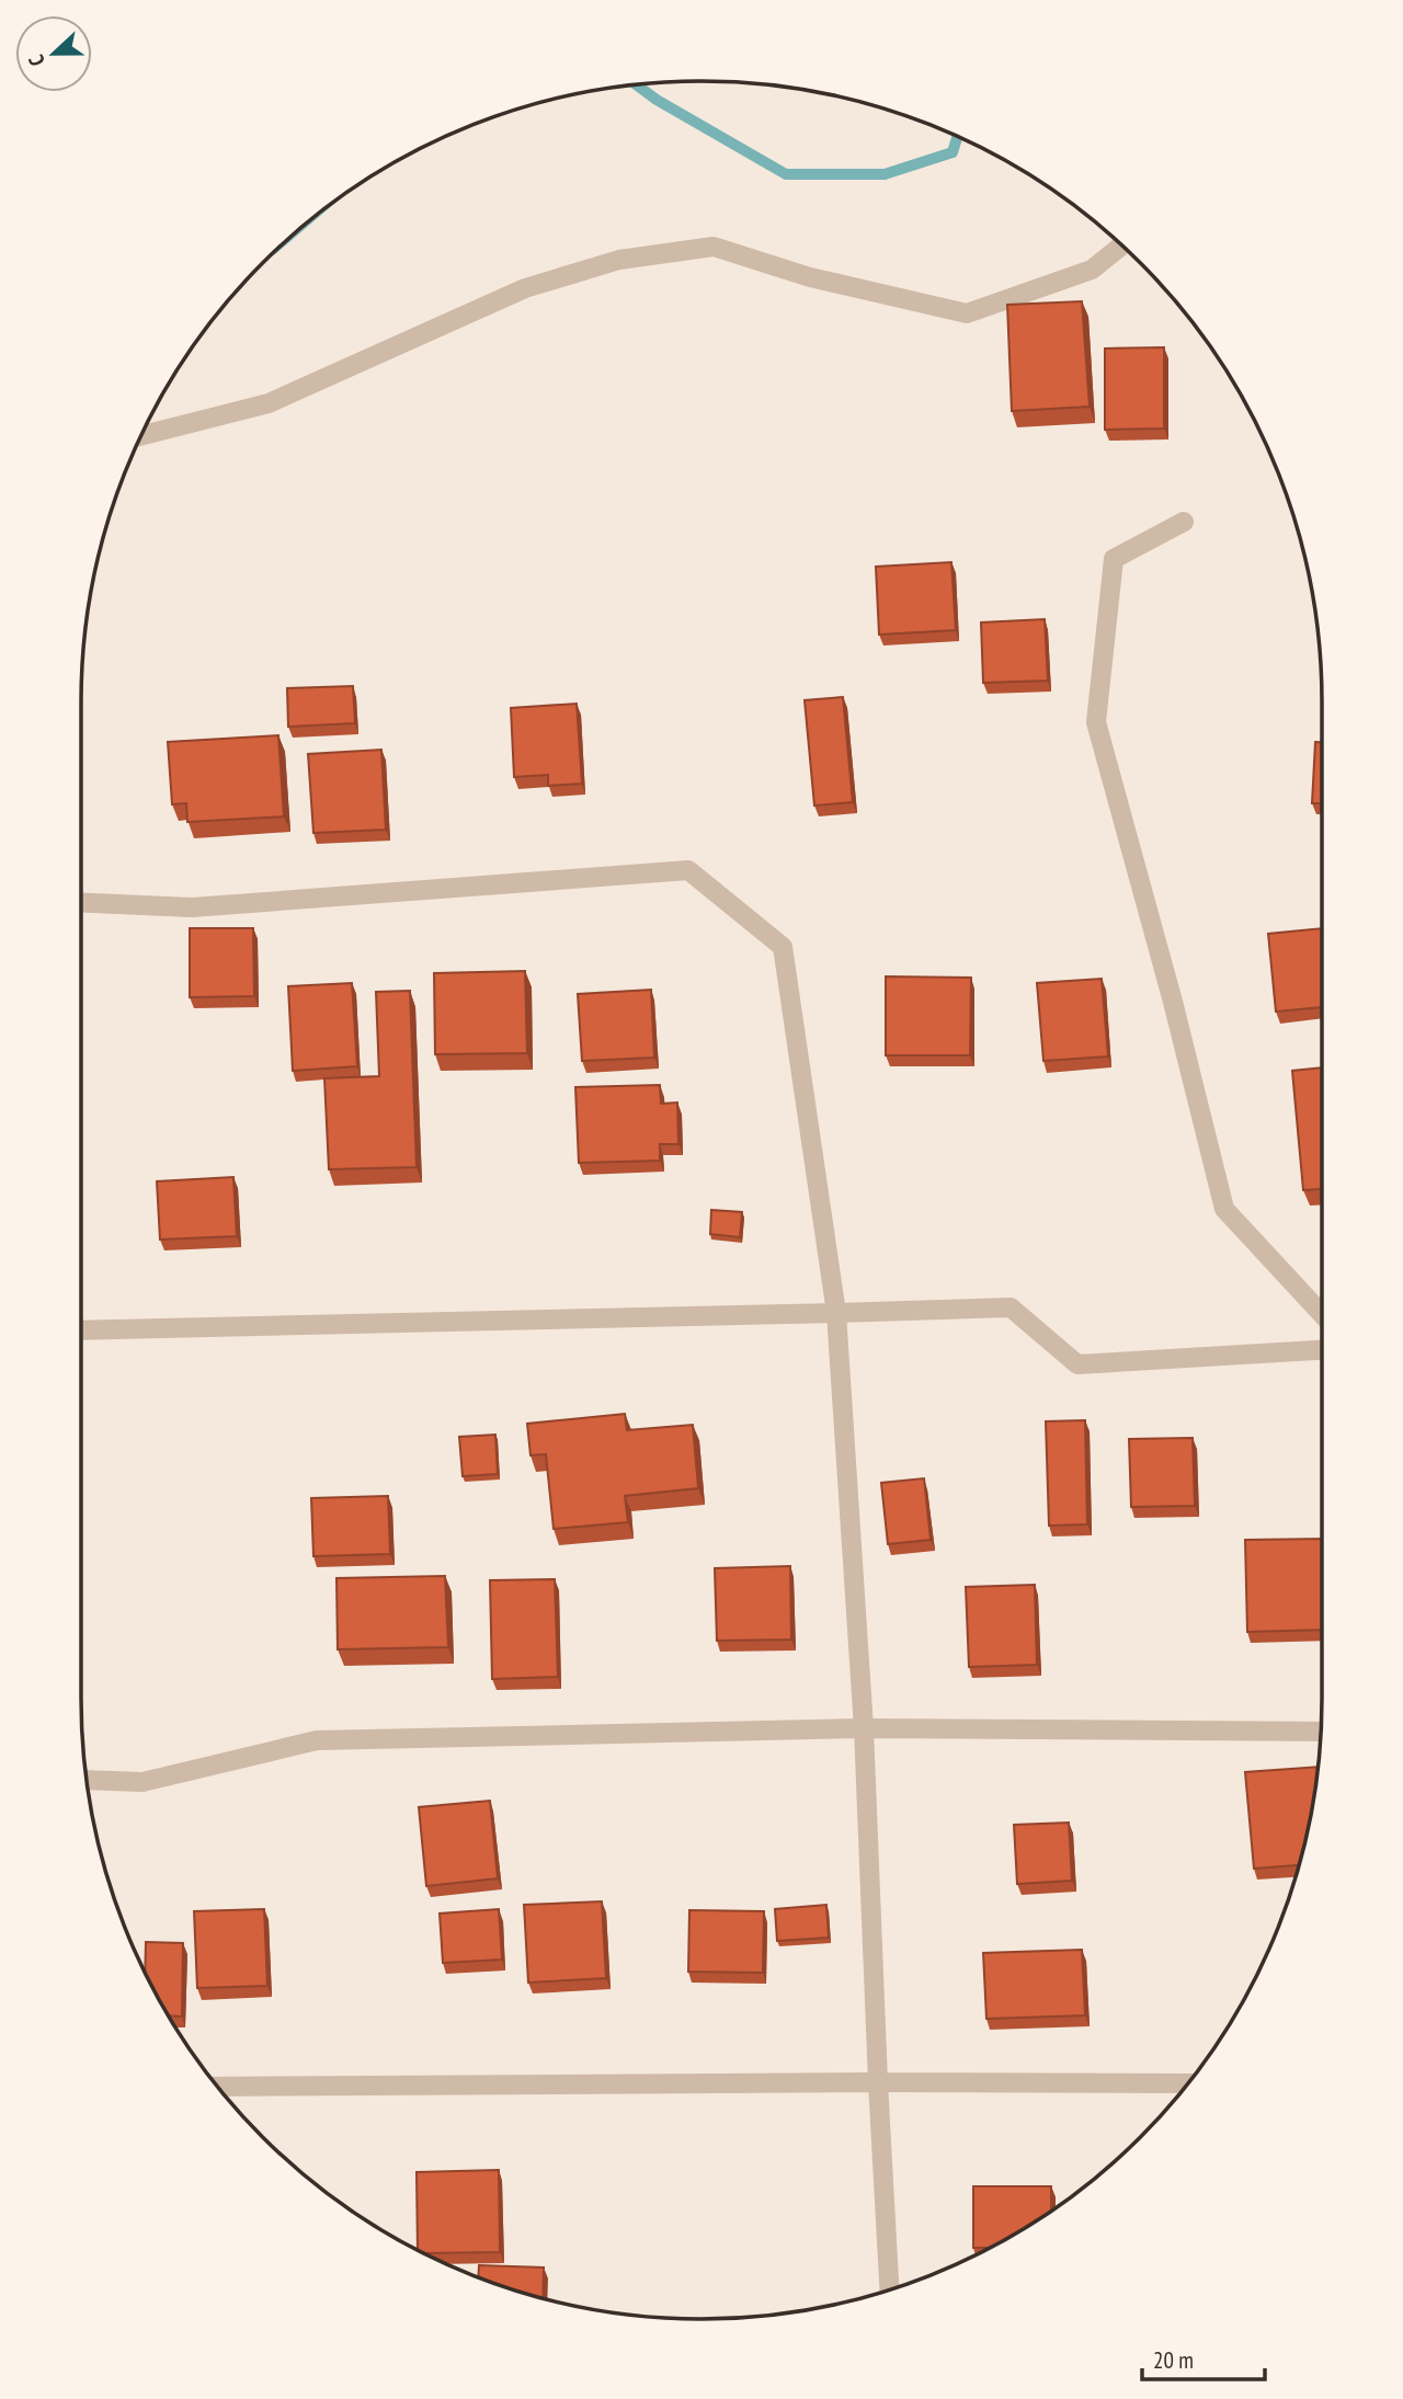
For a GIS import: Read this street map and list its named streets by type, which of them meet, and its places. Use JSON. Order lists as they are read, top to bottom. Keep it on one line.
{"scale_bar":"20 m","north":"left"}
